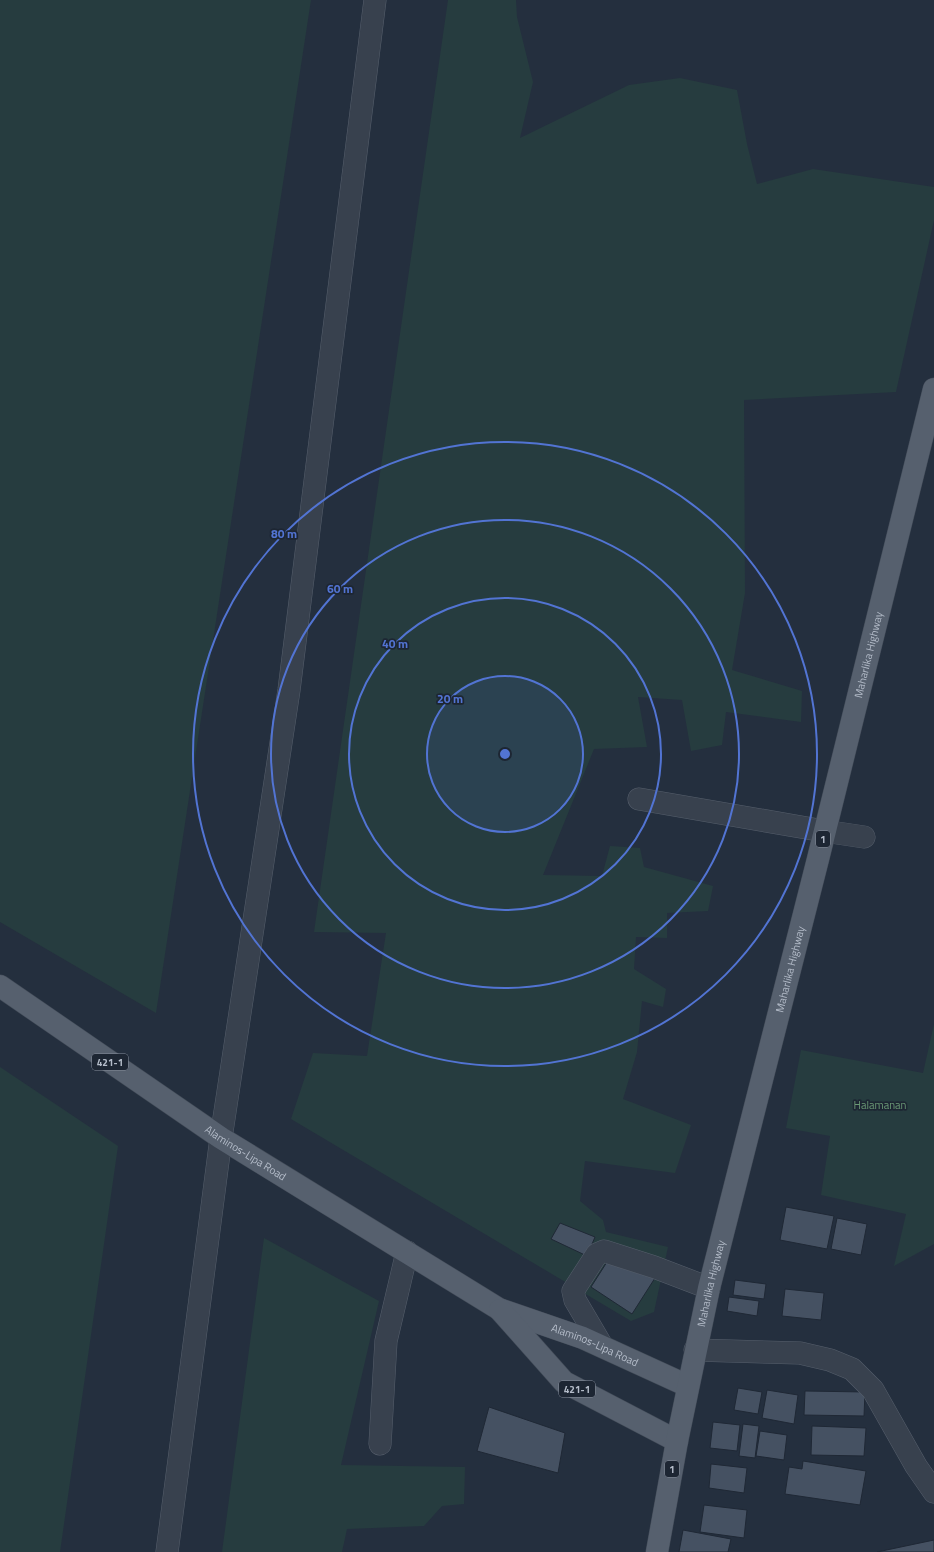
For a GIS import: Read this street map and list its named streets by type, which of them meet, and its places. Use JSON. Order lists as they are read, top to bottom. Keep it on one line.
{"streets":{"main road":["Maharlika Highway","1","421-1","Alaminos-Lipa Road"]},"crossings":[["Maharlika Highway","Alaminos-Lipa Road"]],"parks":["Halamanan"],"rings":["80 m","60 m","40 m","20 m"]}
